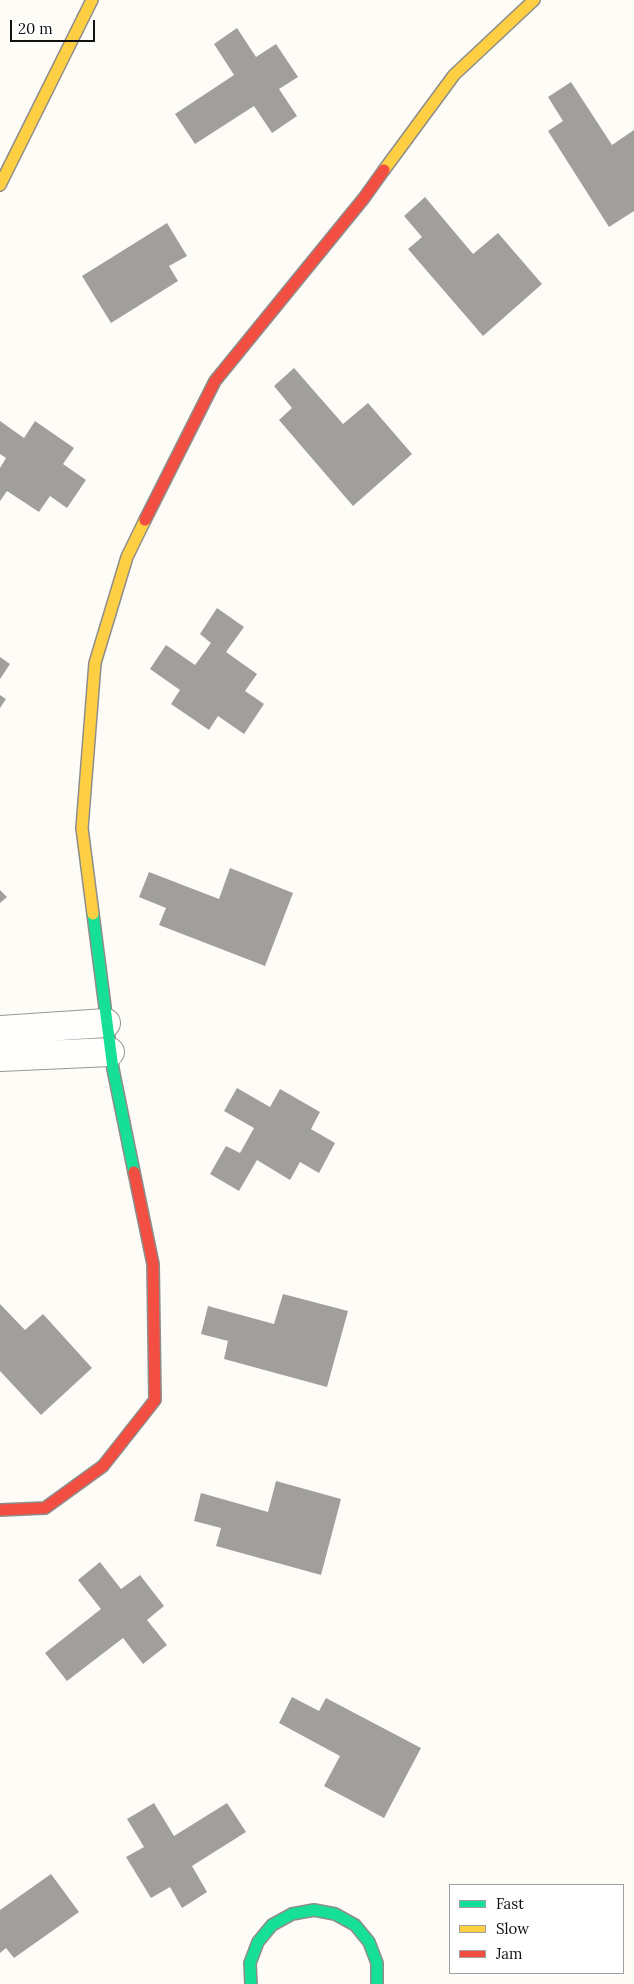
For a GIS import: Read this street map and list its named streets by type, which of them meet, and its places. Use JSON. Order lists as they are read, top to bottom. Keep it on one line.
{"legend":["Fast","Slow","Jam"],"scale_bar":"20 m"}
